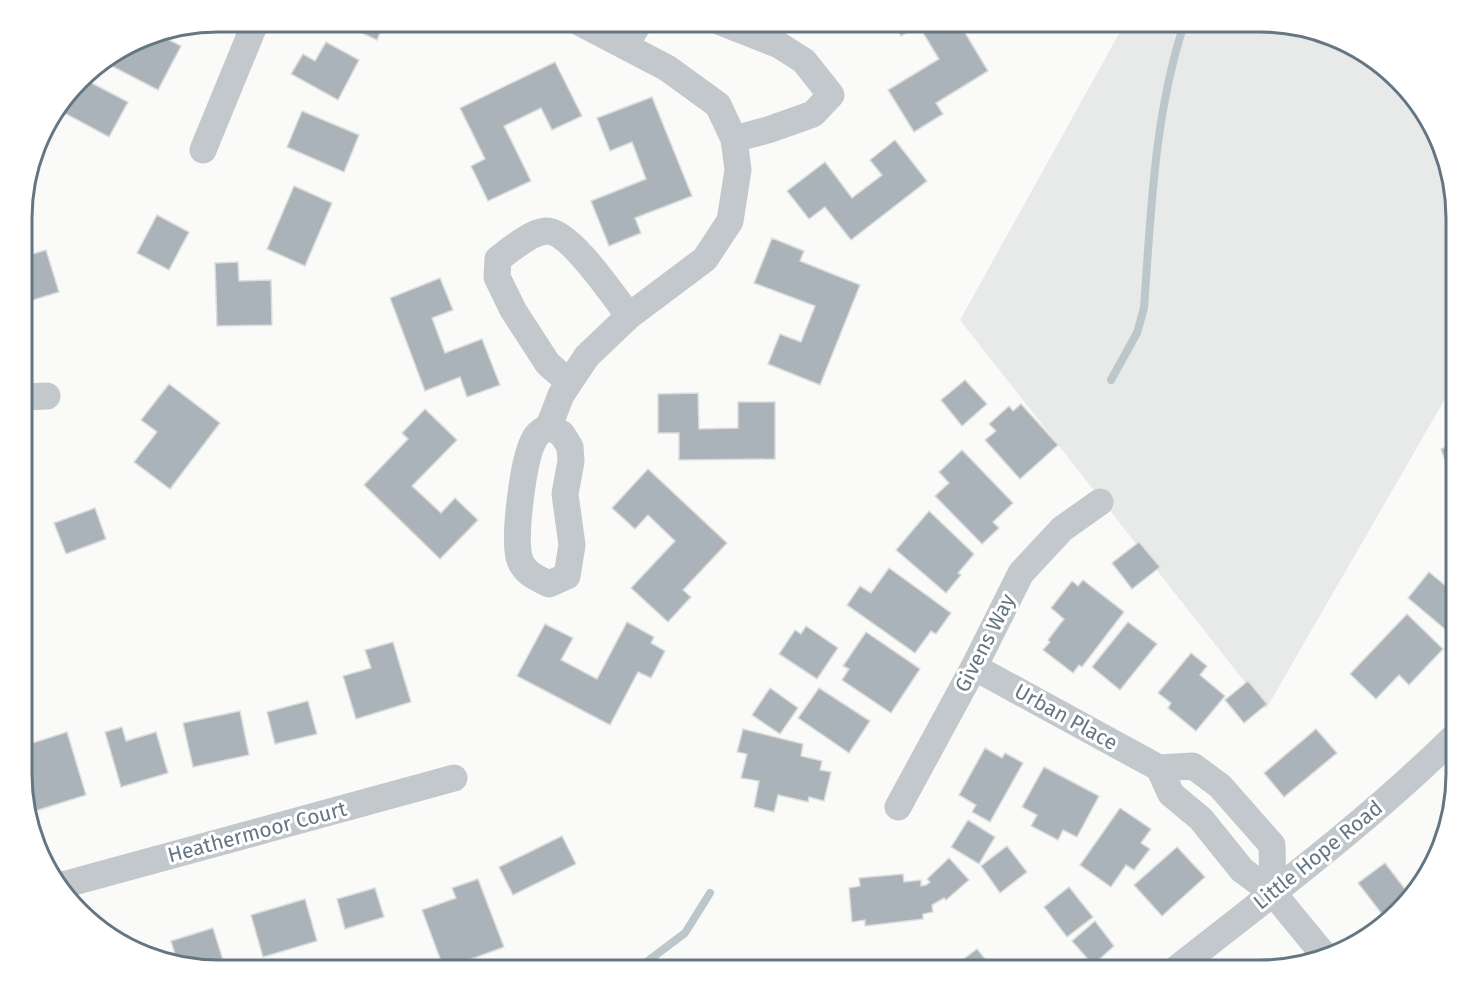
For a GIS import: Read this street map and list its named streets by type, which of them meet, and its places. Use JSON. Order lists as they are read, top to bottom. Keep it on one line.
{"streets":{"street":["Givens Way","Urban Place","Heathermoor Court","Little Hope Road"]},"crossings":[["Givens Way","Urban Place"]]}
